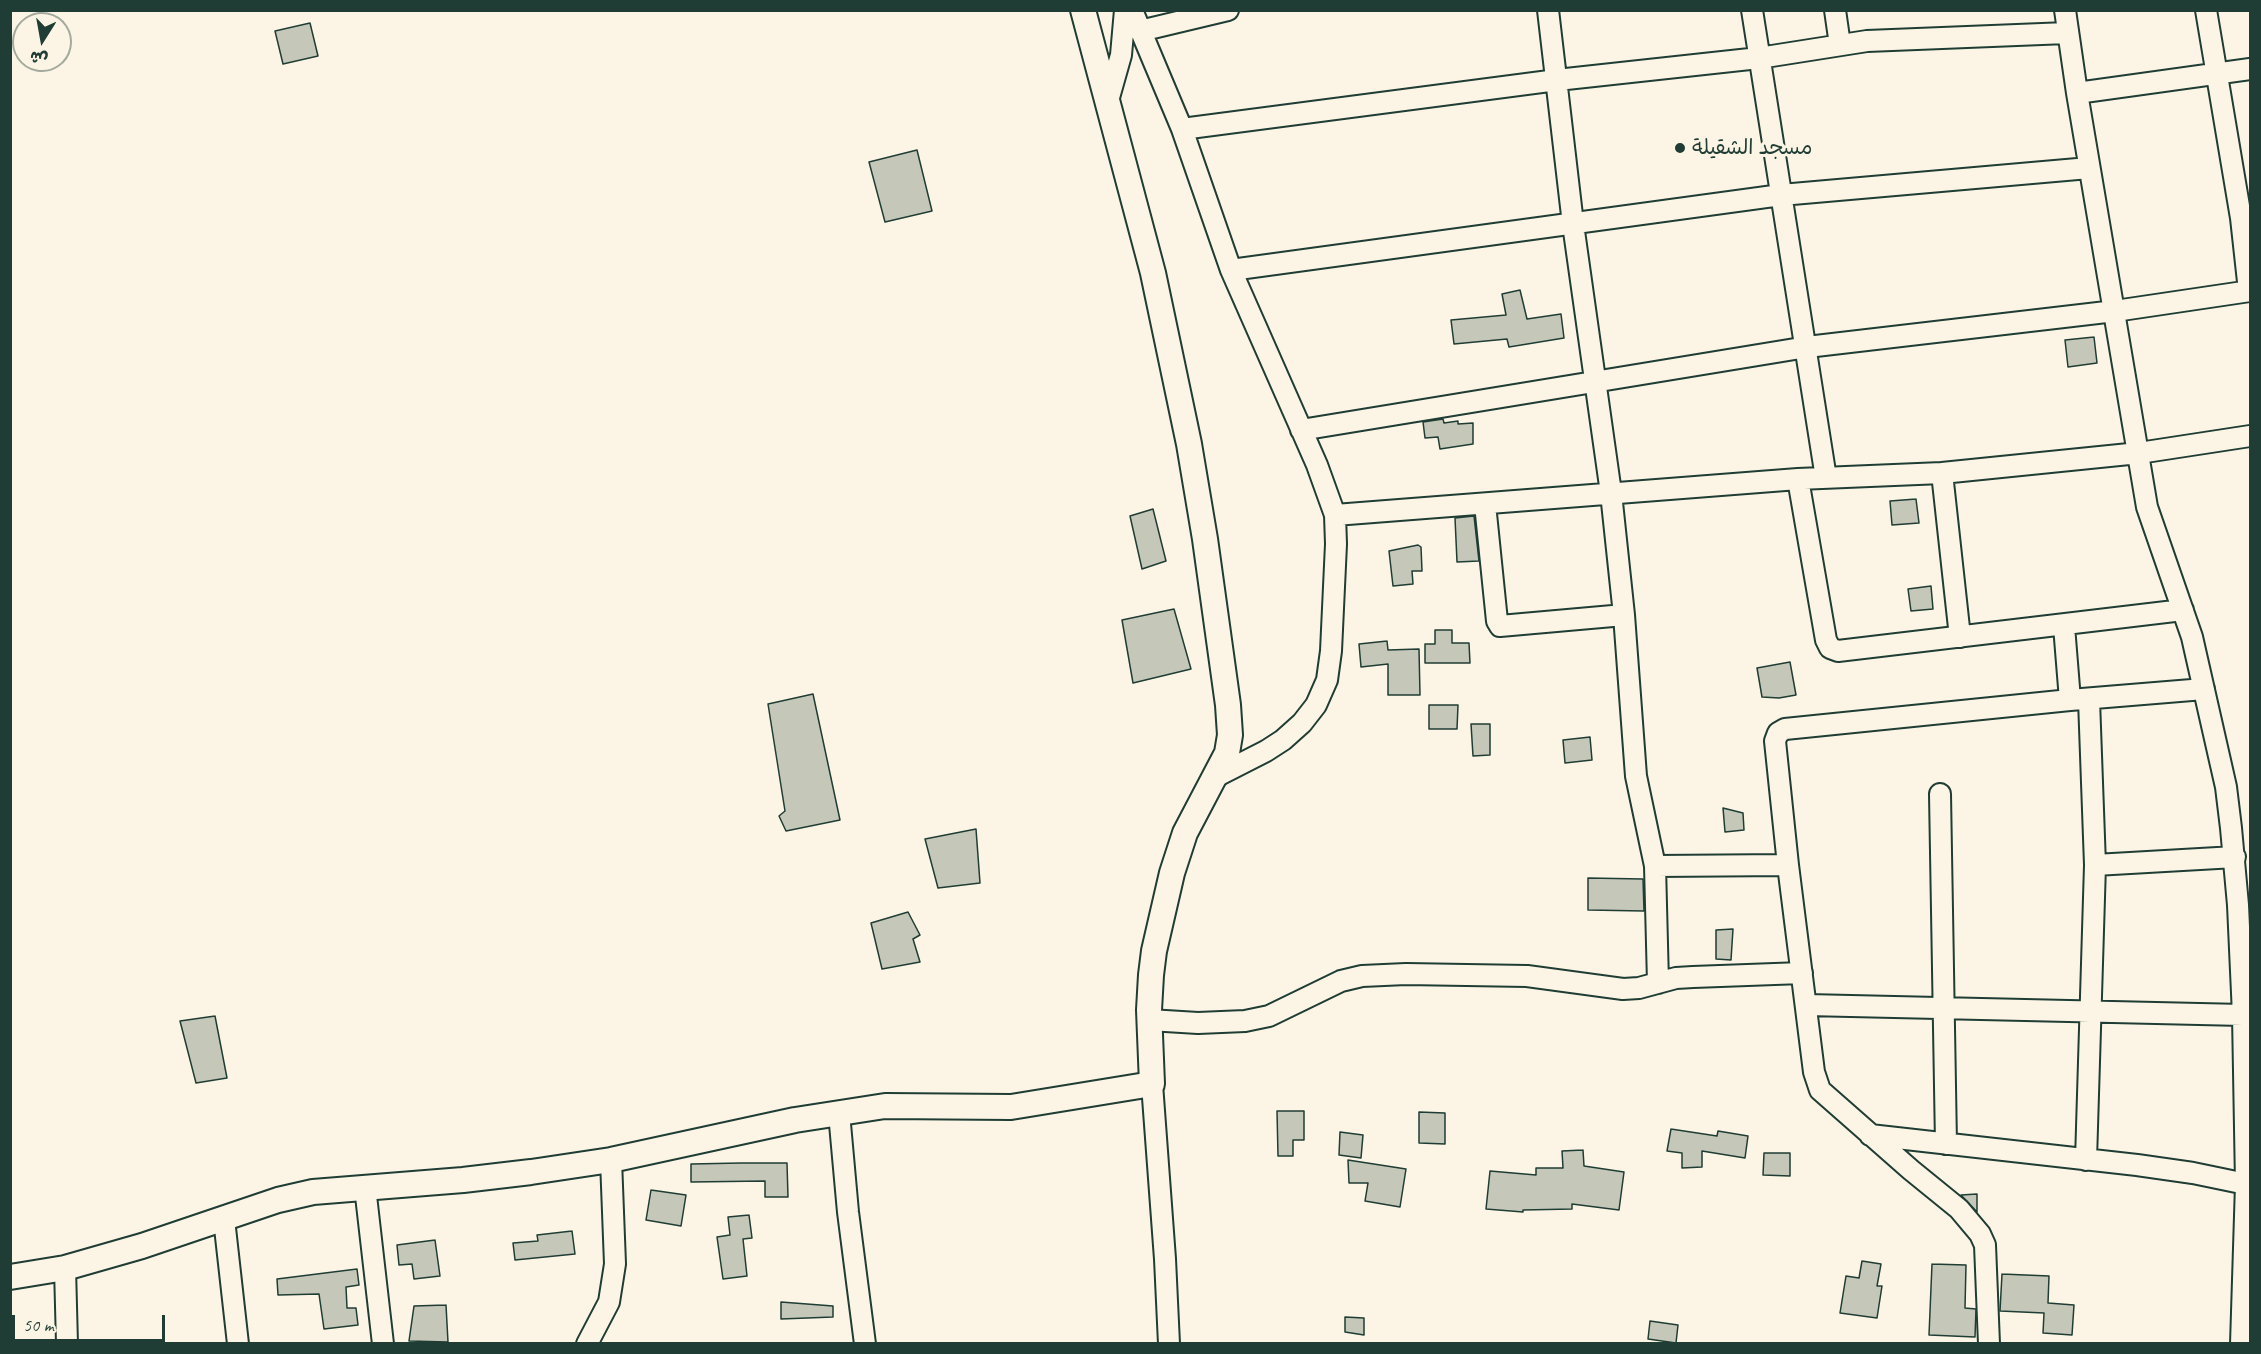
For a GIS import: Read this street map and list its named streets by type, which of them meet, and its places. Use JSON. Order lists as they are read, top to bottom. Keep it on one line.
{"places":["مسجد الشقيلة"],"scale_bar":"50 m","north":"bottom"}
